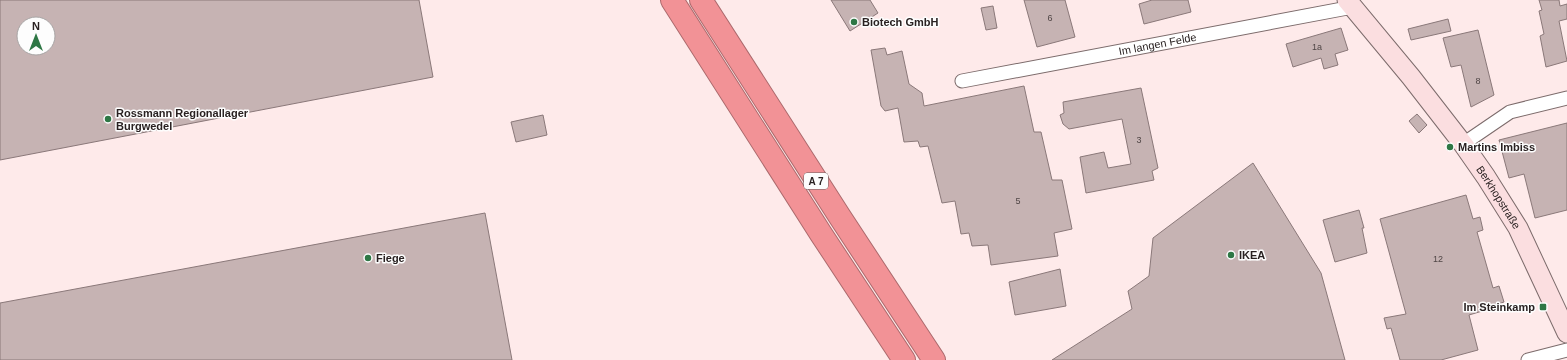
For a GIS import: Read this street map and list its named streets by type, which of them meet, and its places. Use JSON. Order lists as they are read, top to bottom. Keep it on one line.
{"streets":{"highway":["A 7"],"main road":["Berkhopstraße"],"street":["Im langen Felde"]},"crossings":[["Im langen Felde","Berkhopstraße"]],"places":{"other":["Biotech GmbH","Rossmann Regionallager Burgwedel","Martins Imbiss","IKEA","Fiege"],"transit":["Im Steinkamp"]},"house_numbers":["6","1a","8","3","5","12"],"north":"top"}
